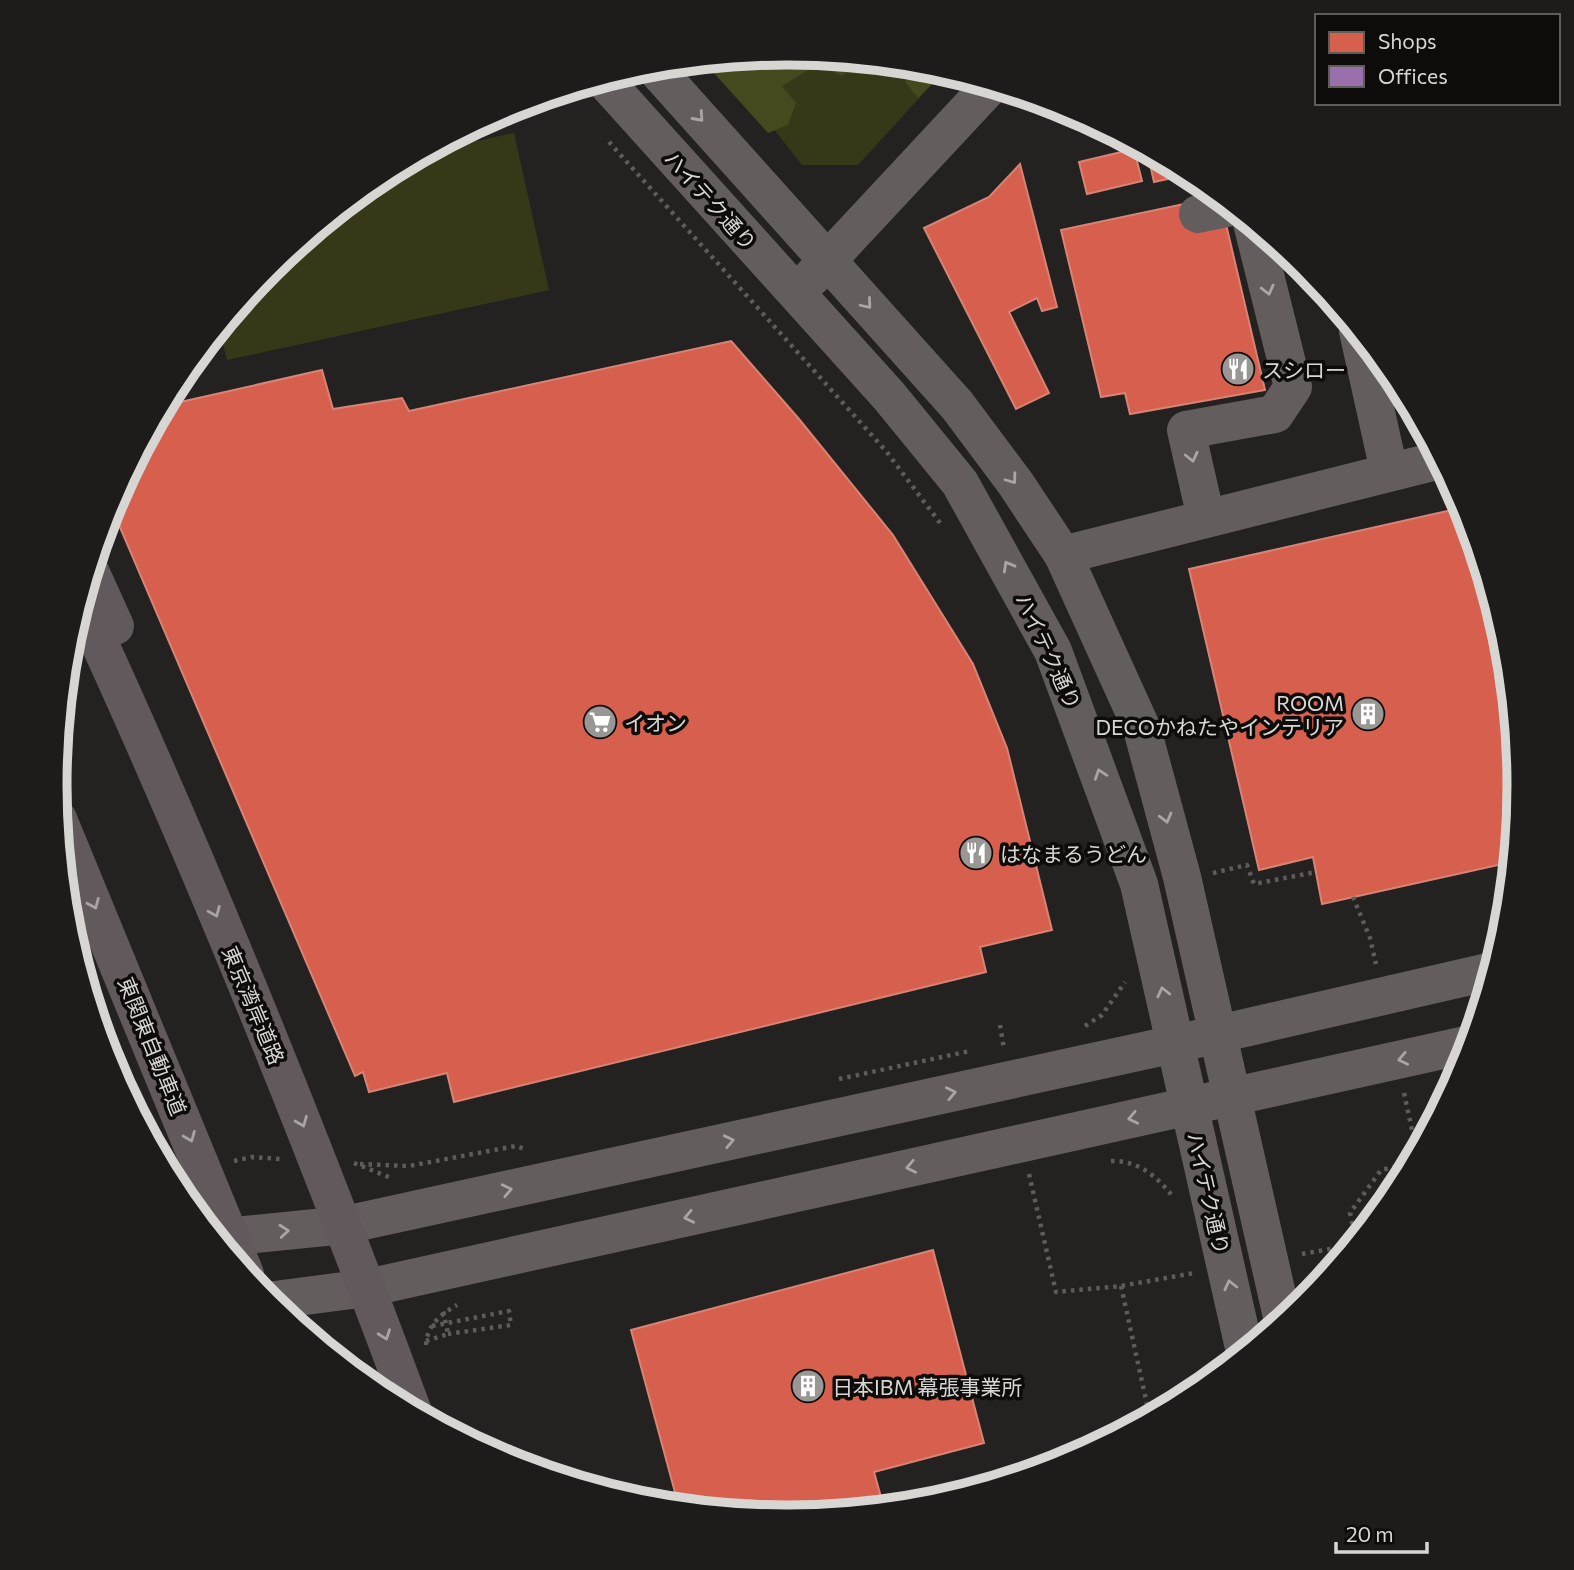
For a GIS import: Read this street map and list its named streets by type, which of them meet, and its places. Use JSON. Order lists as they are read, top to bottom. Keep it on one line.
{"streets":{"highway":["東京湾岸道路","東関東自動車道"],"street":["ハイテク通り"]},"one_way":["東京湾岸道路","東関東自動車道"],"places":{"restaurant":["スシロー","はなまるうどん"],"building":["ROOM DECOかねたやインテリア","日本IBM 幕張事業所"],"supermarket":["イオン"]},"legend":["Shops","Offices"],"scale_bar":"20 m"}
